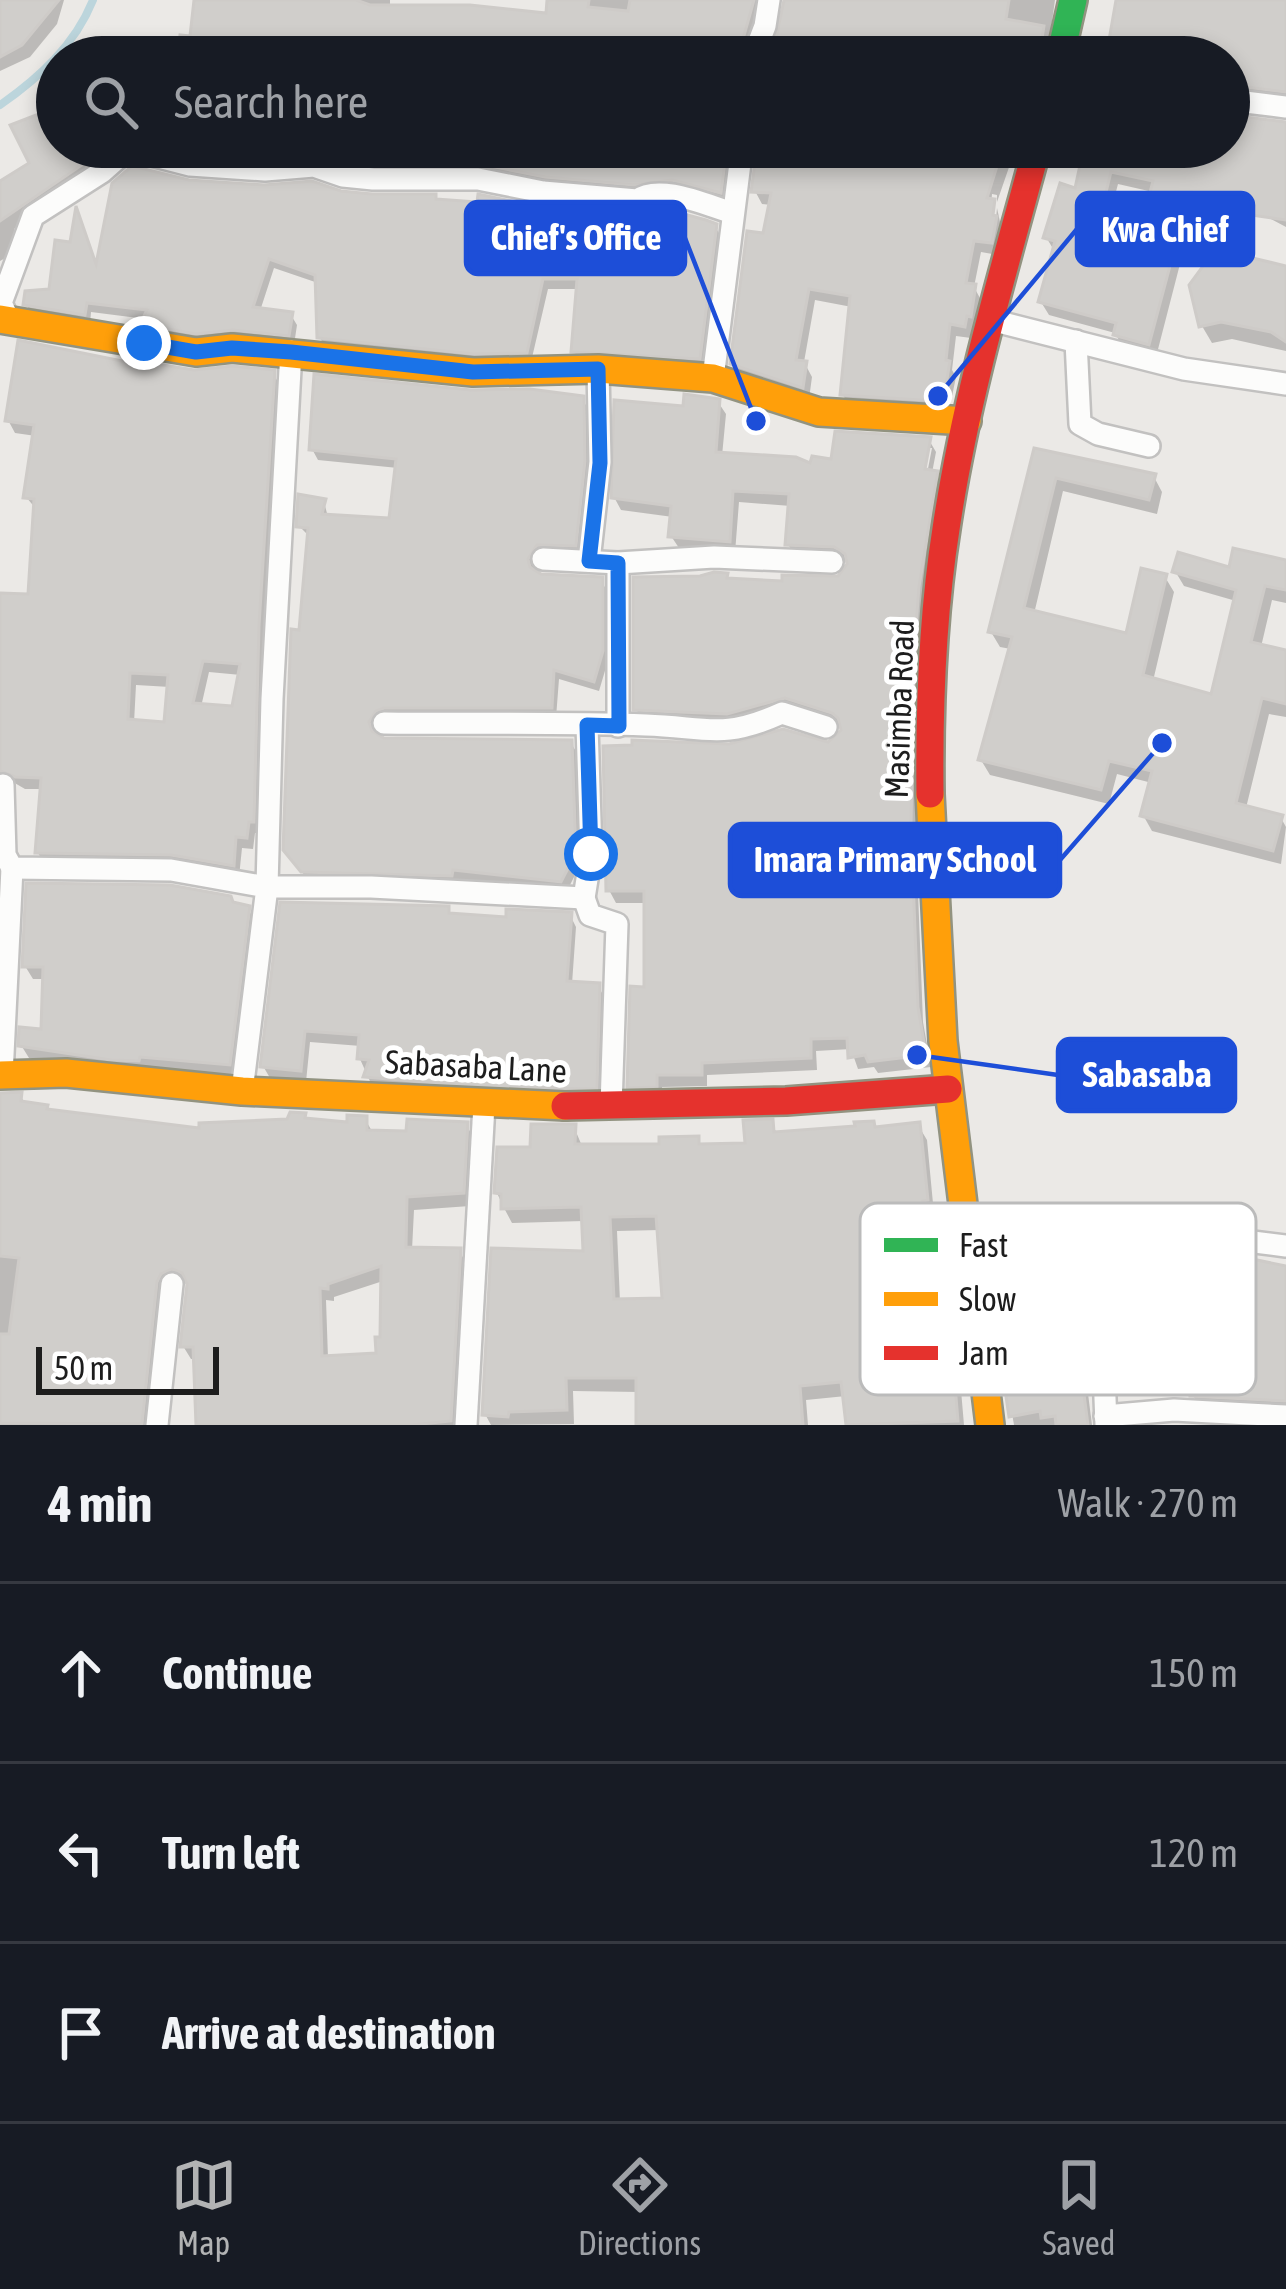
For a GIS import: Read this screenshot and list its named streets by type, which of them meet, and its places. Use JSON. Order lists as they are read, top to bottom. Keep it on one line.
{"streets":{"street":["Masimba Road","Sabasaba Lane"]},"crossings":[["Masimba Road","Sabasaba Lane"]],"places":["Kwa Chief","Chief's Office","Imara Primary School","Sabasaba"],"legend":["Fast","Slow","Jam"],"scale_bar":"50 m","page":{"search":"Search here","scale":"50 m","heading":["4 min","Walk · 270 m"],"list":[["Continue","150 m"],["Turn left","120 m"],"Arrive at destination"],"nav":["Map","Directions","Saved"]}}
